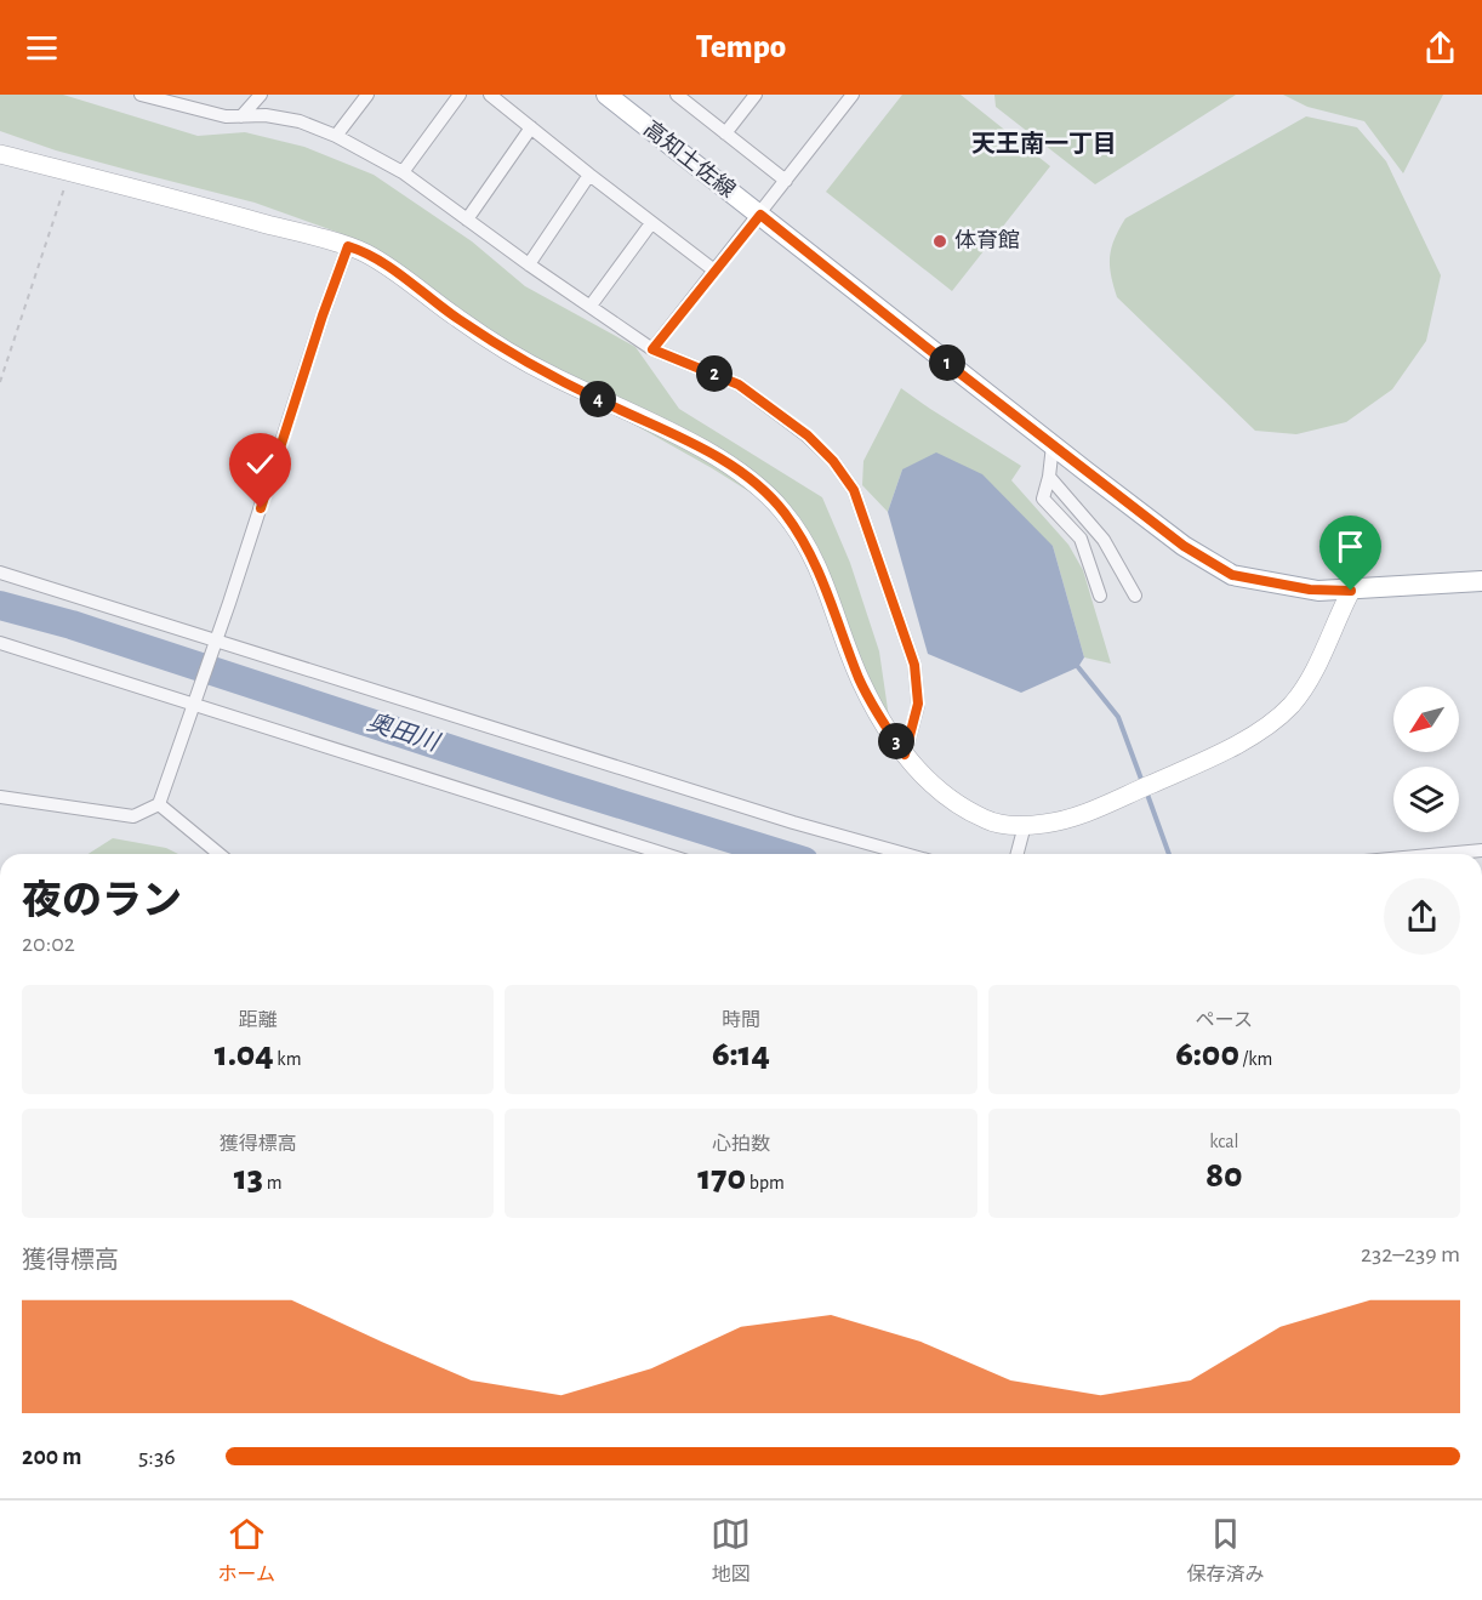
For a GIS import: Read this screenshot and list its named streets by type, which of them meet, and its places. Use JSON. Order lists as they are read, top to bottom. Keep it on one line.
{"streets":{"main road":["高知土佐線"]},"districts":["天王南一丁目"],"water":["奥田川"],"places":["体育館"],"north":"bottom left","page":{"header":"Tempo","pins":["1","2","4","3"],"heading":["夜のラン","20:02"],"stats":[["距離","1.04 km"],["時間","6:14"],["ペース","6:00 /km"],["獲得標高","13 m"],["心拍数","170 bpm"],["kcal","80"]],"chart":["獲得標高","232–239 m"],"list":[{"name":"200 m","note":"5:36"}],"tabs":["ホーム","地図","保存済み"]}}
